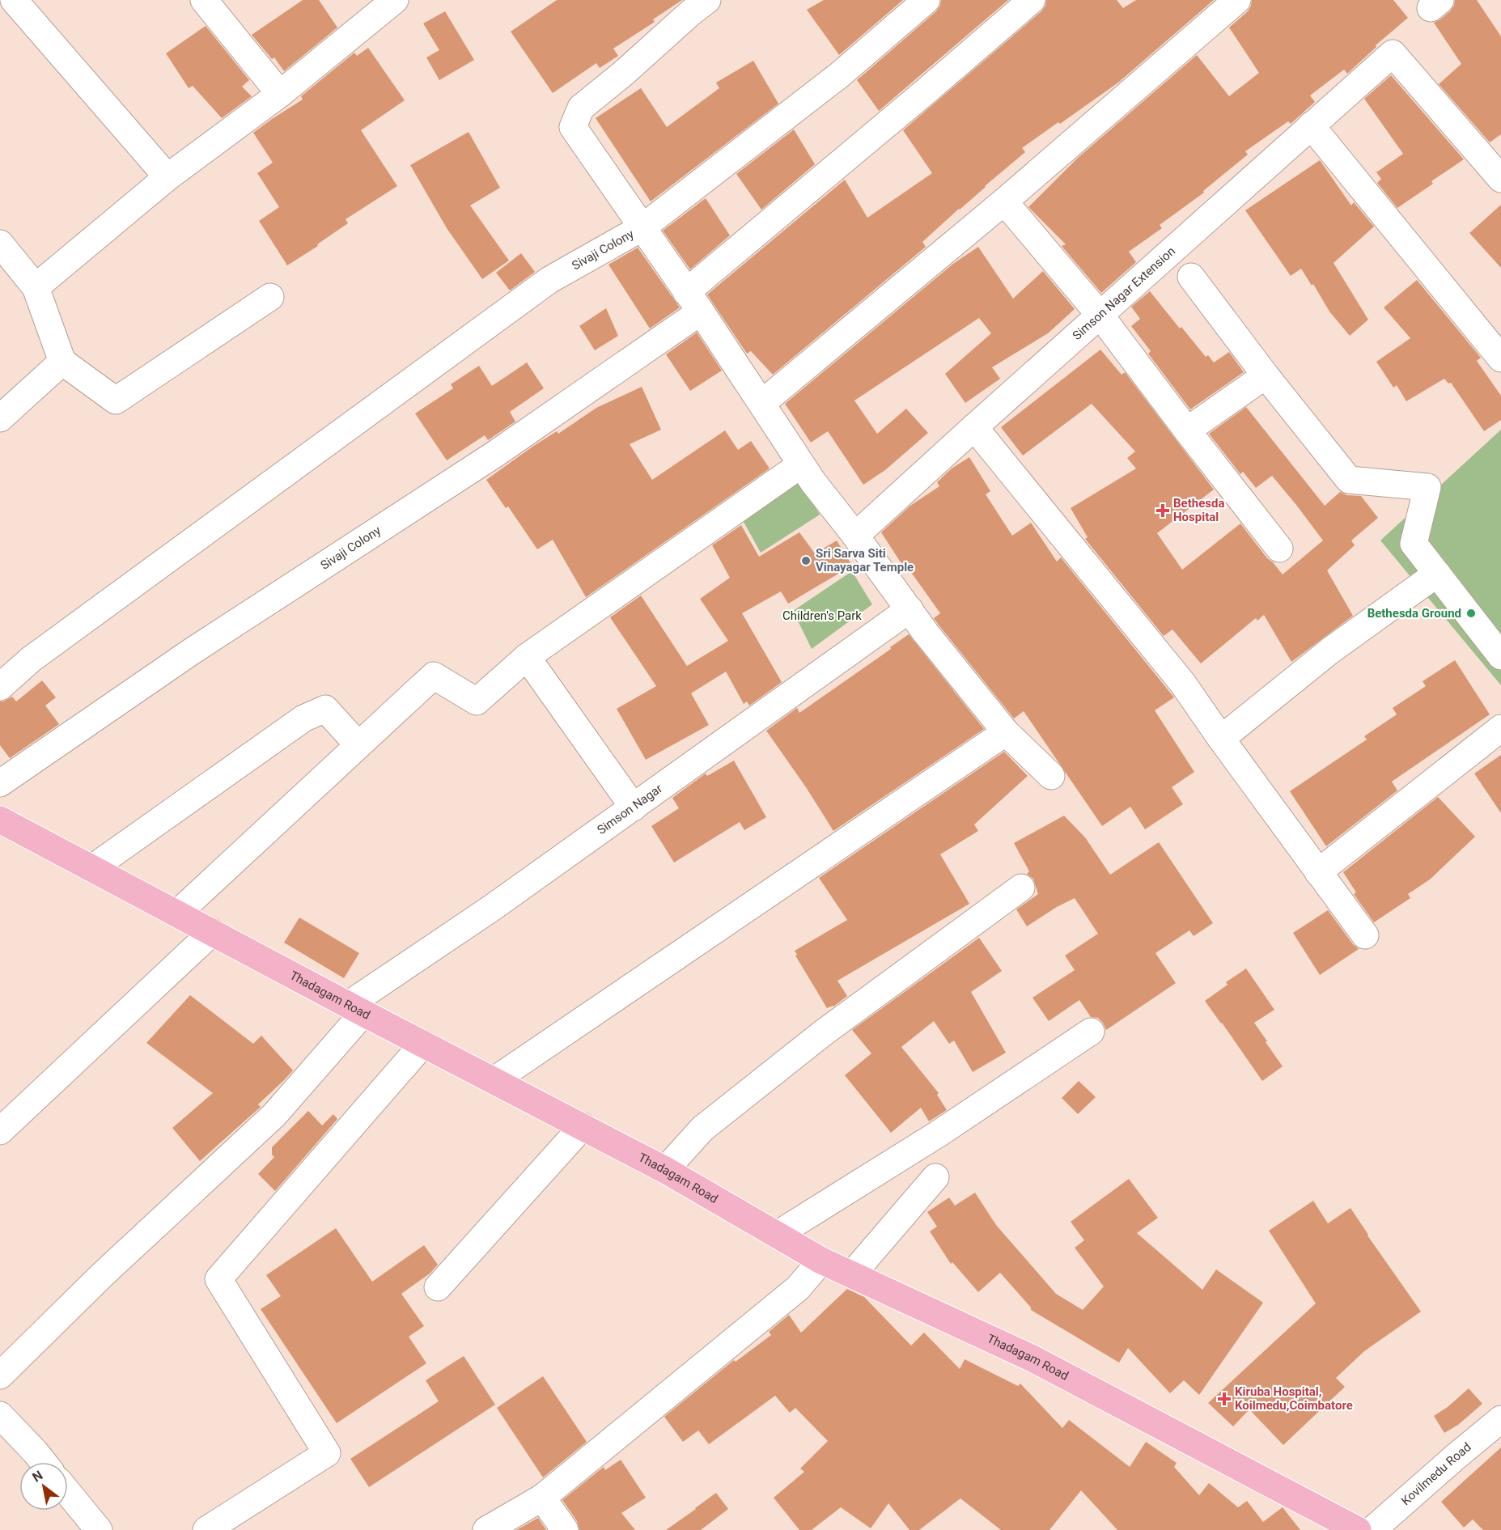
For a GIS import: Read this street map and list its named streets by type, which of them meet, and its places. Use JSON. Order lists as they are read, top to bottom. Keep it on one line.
{"streets":{"main road":["Thadagam Road"],"street":["Sivaji Colony","Simson Nagar Extension","Simson Nagar","Kovilmedu Road"]},"crossings":[["Simson Nagar","Thadagam Road"]],"parks":["Children's Park"],"places":{"health":["Bethesda Hospital","Kiruba Hospital, Koilmedu,Coimbatore"],"other":["Sri Sarva Siti Vinayagar Temple","Bethesda Ground"]},"north":"top left"}
